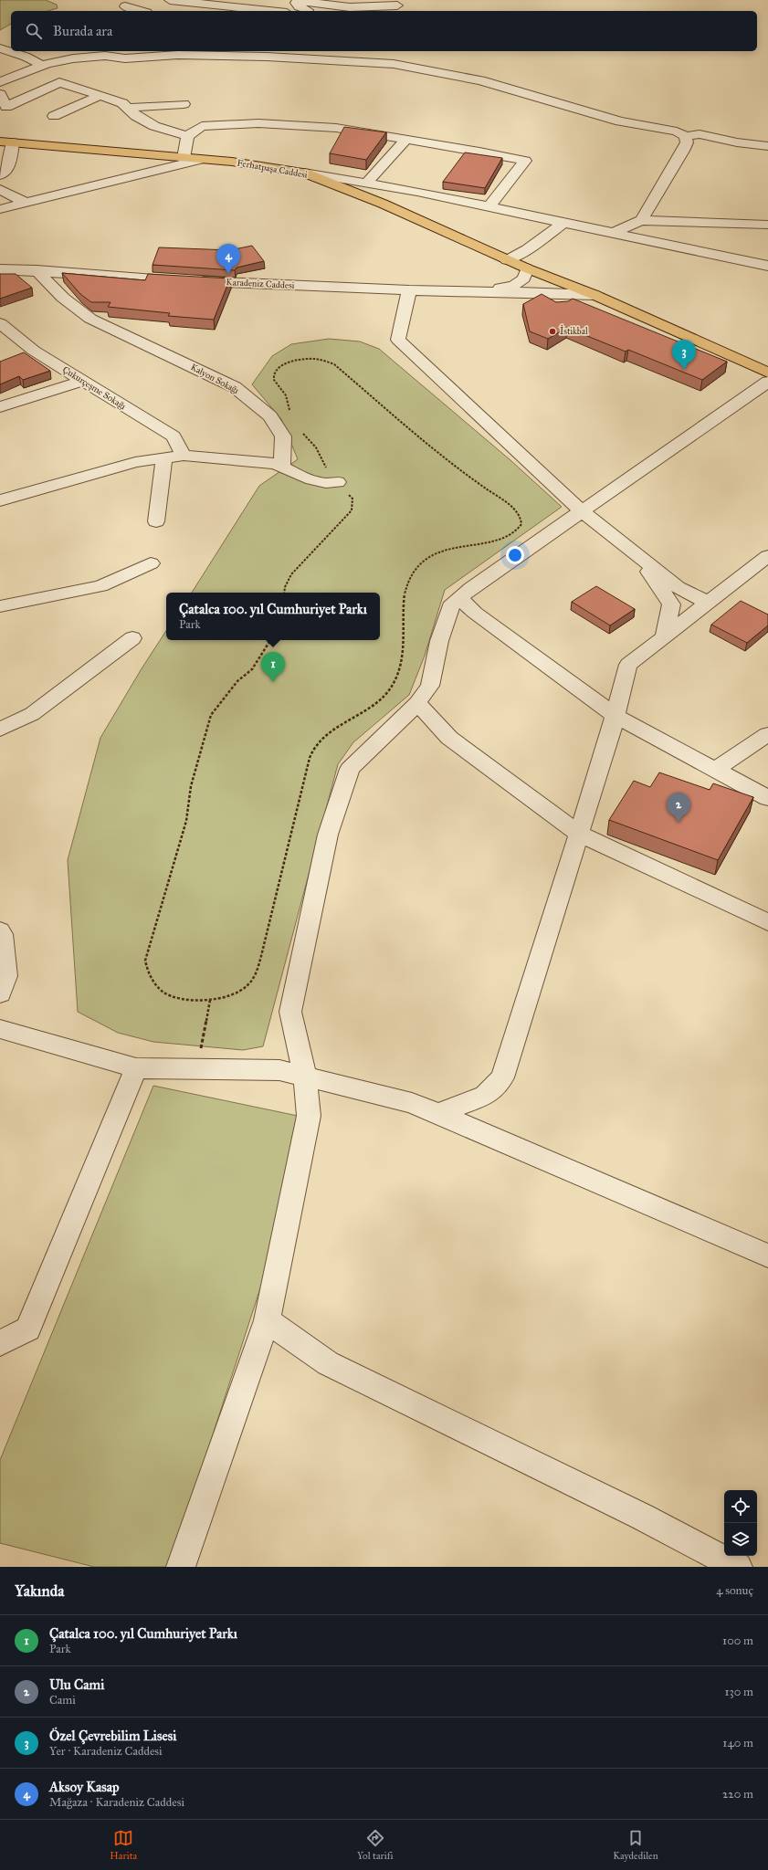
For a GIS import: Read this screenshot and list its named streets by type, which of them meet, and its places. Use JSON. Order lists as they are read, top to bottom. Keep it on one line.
{"streets":{"main road":["Ferhatpaşa Caddesi"],"street":["Karadeniz Caddesi","Kalyon Sokağı","Çukurçeşme Sokağı"]},"crossings":[["Ferhatpaşa Caddesi","Karadeniz Caddesi"],["Karadeniz Caddesi","Kalyon Sokağı"]],"places":["İstikbal"],"page":{"search":"Burada ara","pins":["4","3","1","2"],"popup":["Çatalca 100. yıl Cumhuriyet Parkı","Park"],"heading":["Yakında","4 sonuç"],"list":[{"mark":"1","name":"Çatalca 100. yıl Cumhuriyet Parkı","note":"Park","value":"100 m"},{"mark":"2","name":"Ulu Cami","note":"Cami","value":"130 m"},{"mark":"3","name":"Özel Çevrebilim Lisesi","note":"Yer · Karadeniz Caddesi","value":"140 m"},{"mark":"4","name":"Aksoy Kasap","note":"Mağaza · Karadeniz Caddesi","value":"220 m"}],"nav":["Harita","Yol tarifi","Kaydedilen"]}}
